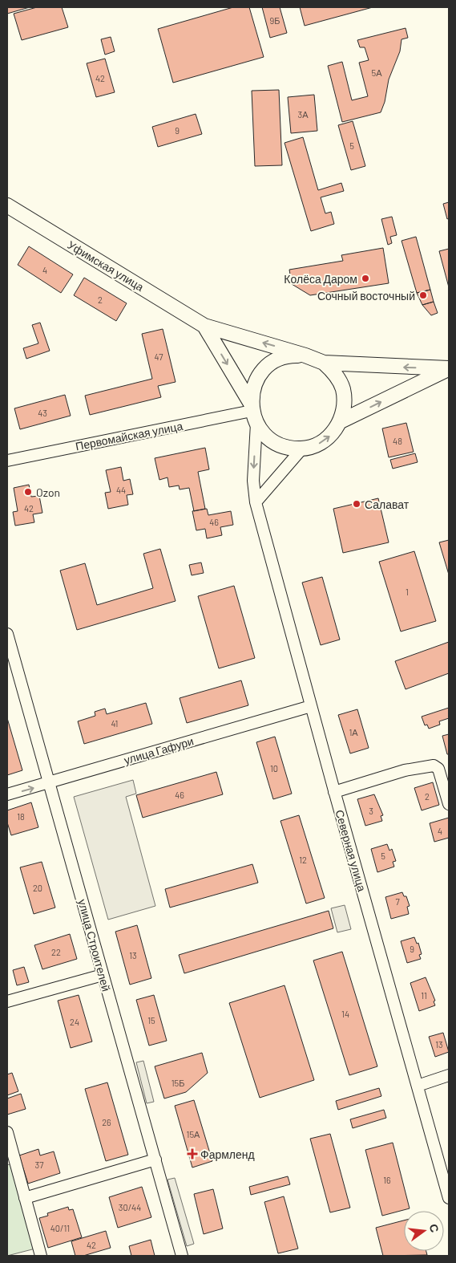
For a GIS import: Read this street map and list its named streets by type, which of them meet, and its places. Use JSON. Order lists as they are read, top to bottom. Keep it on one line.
{"streets":{"main road":["Уфимская улица"],"street":["Первомайская улица","улица Гафури","Северная улица","улица Строителей"]},"crossings":[["Первомайская улица","Северная улица"],["улица Гафури","Северная улица"],["улица Гафури","улица Строителей"]],"places":{"other":["Колёса Даром","Сочный восточный","Ozon","Салават"],"health":["Фармленд"]},"house_numbers":["9Б","5А","42","3А","9","5","4","2","47","43","48","44","42","46","1","41","1А","10","46","2","3","18","4","5","12","20","7","9","22","13","11","14","15","24","13","15Б","26","15А","37","16","30/44","40/11","42"],"north":"right"}
